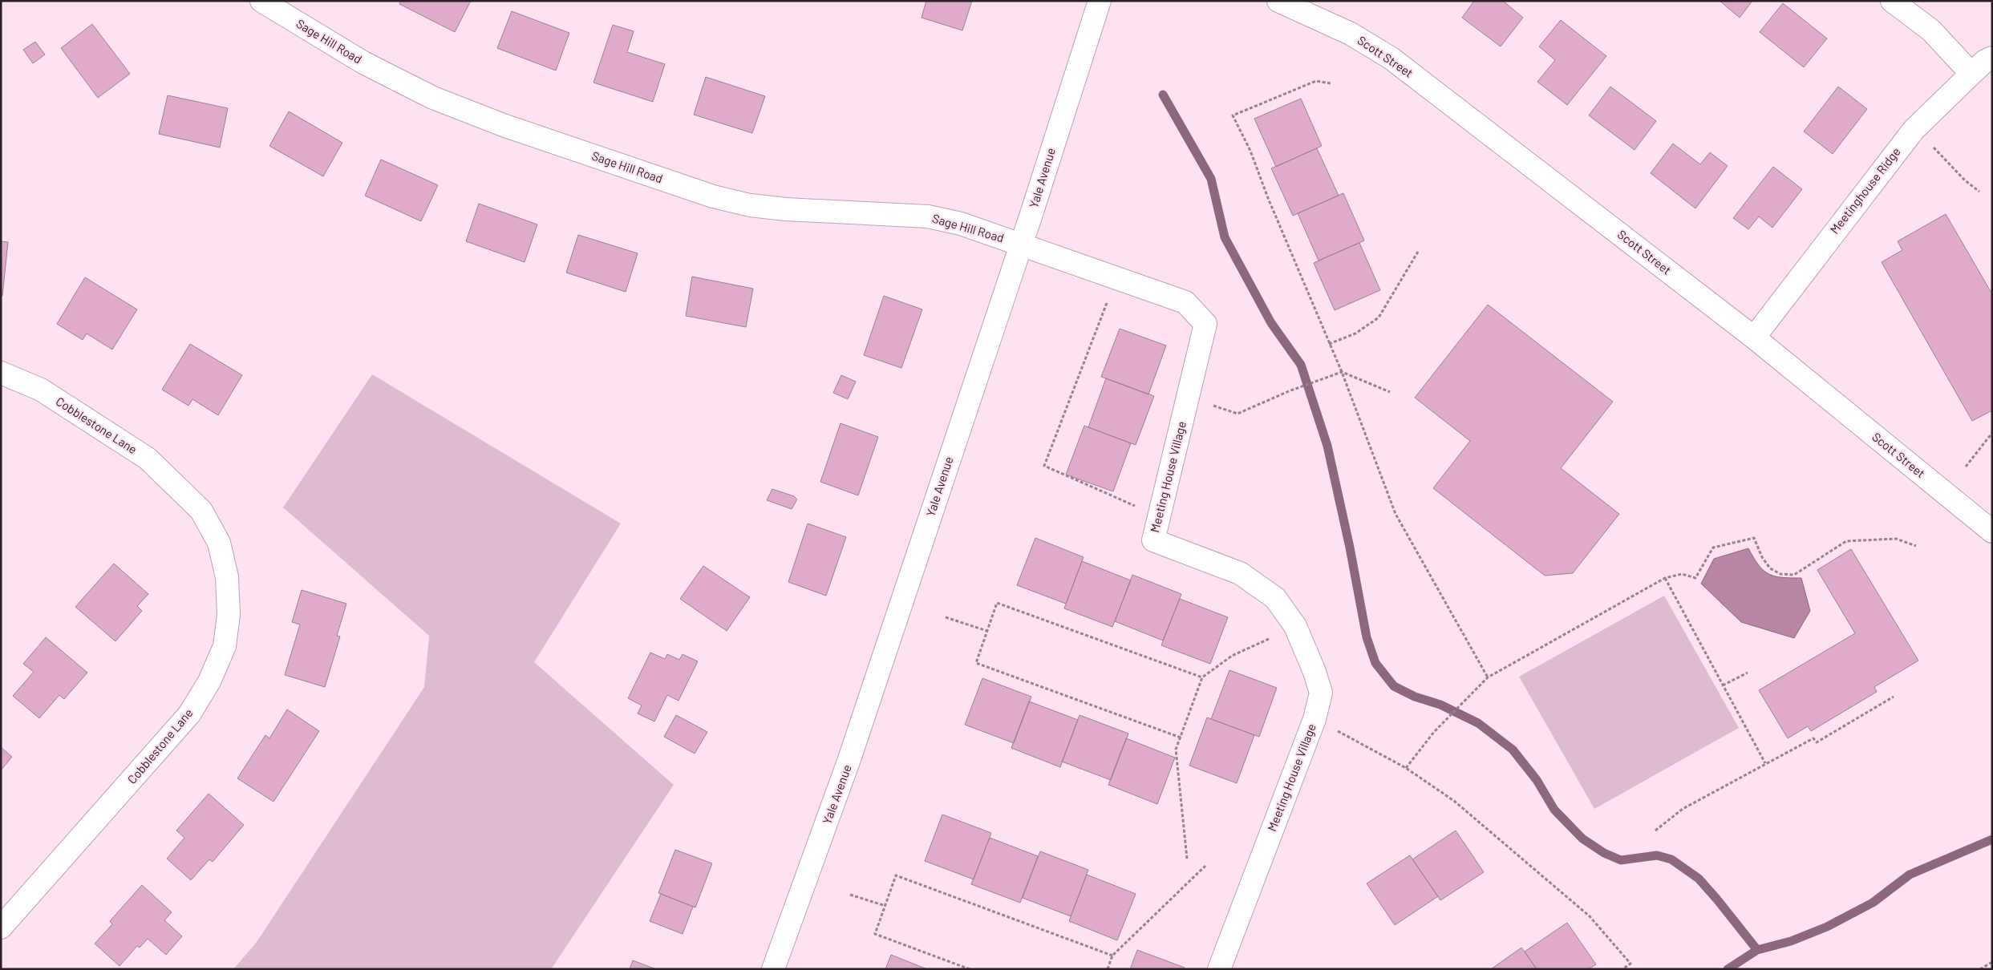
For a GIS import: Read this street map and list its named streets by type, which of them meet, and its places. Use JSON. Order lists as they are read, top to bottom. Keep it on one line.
{"streets":{"street":["Sage Hill Road","Scott Street","Yale Avenue","Meetinghouse Ridge","Cobblestone Lane","Meeting House Village"]},"crossings":[["Sage Hill Road","Yale Avenue"],["Sage Hill Road","Meeting House Village"],["Scott Street","Meetinghouse Ridge"],["Yale Avenue","Meeting House Village"]]}
